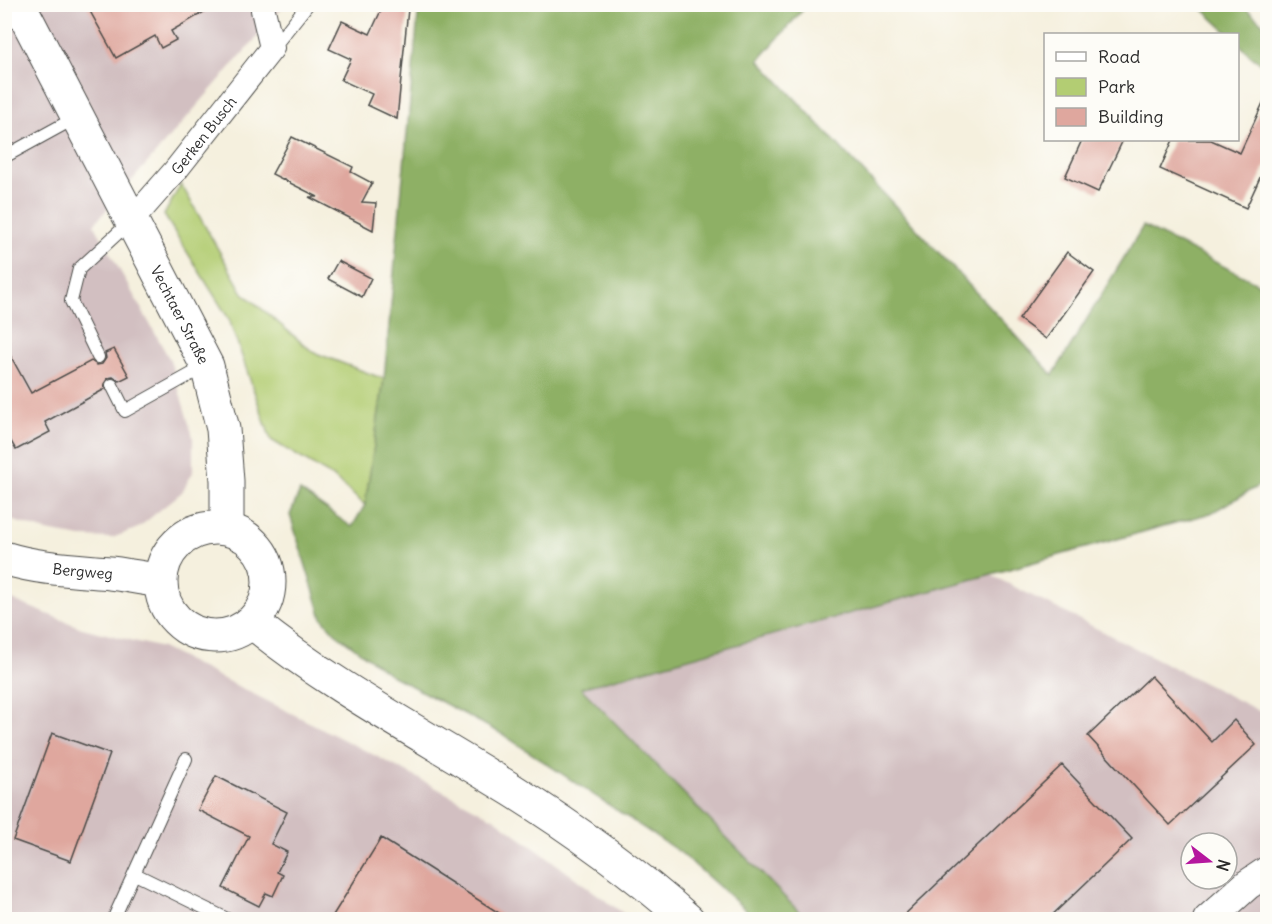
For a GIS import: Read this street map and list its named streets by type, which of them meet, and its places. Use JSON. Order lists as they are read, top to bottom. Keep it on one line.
{"streets":{"main road":["Vechtaer Straße","Bergweg"],"street":["Gerken Busch"]},"crossings":[["Gerken Busch","Vechtaer Straße"],["Vechtaer Straße","Bergweg"]],"legend":["Road","Park","Building"],"north":"right"}
